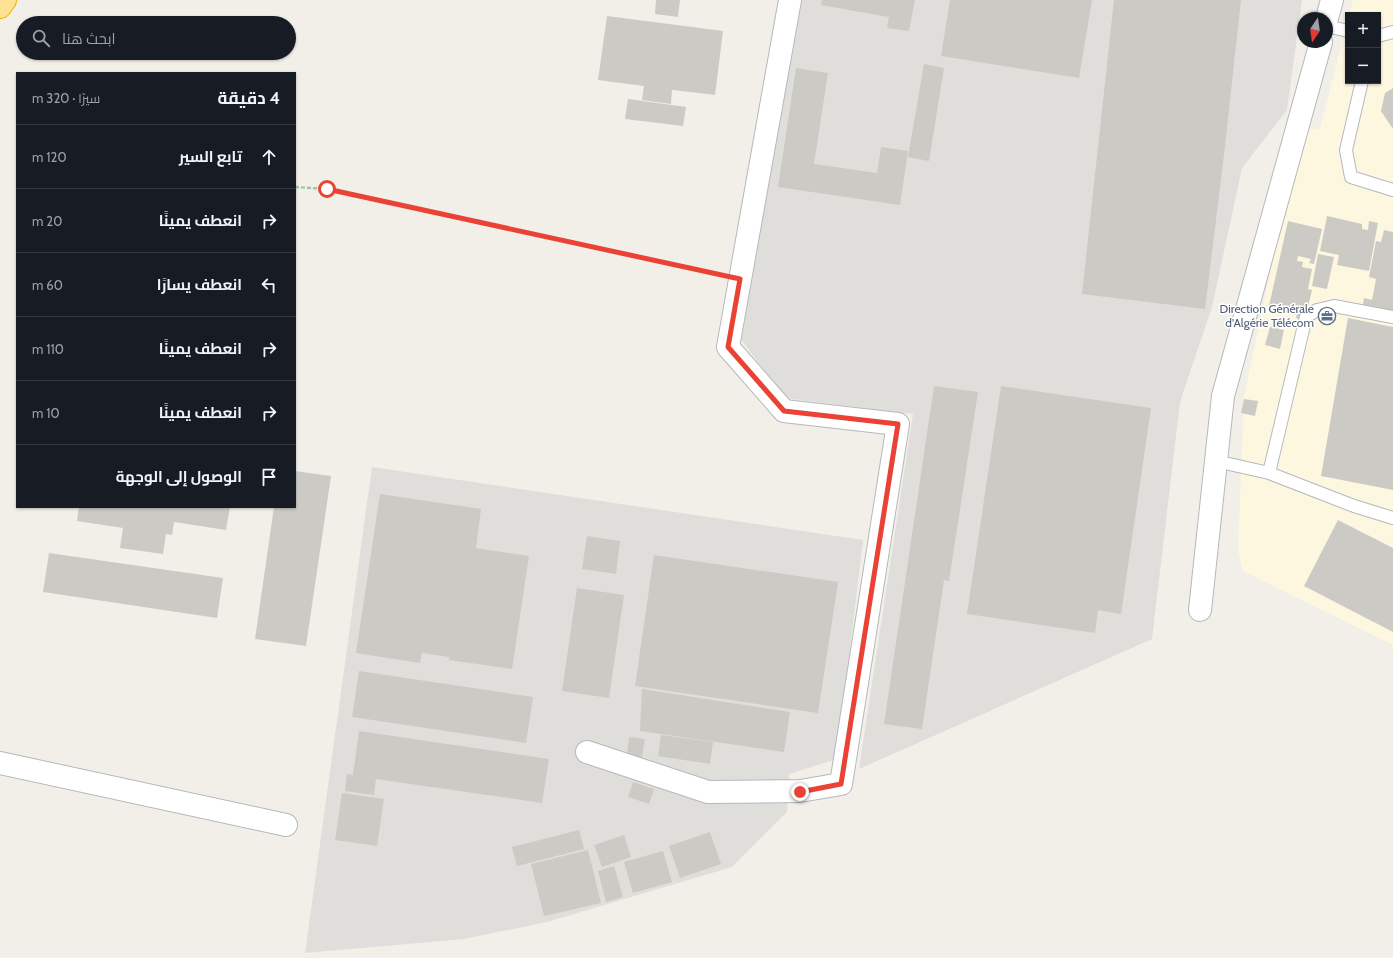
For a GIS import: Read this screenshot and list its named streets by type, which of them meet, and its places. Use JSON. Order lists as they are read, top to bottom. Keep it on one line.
{"places":{"office":["Direction Générale d'Algérie Télécom"]},"north":"bottom","page":{"map_buttons":["+","−"],"search":"ابحث هنا","heading":["4 دقيقة","سيرًا · 320 m"],"list":[["تابع السير","120 m"],["انعطف يمينًا","20 m"],["انعطف يسارًا","60 m"],["انعطف يمينًا","110 m"],["انعطف يمينًا","10 m"],"الوصول إلى الوجهة"]}}
